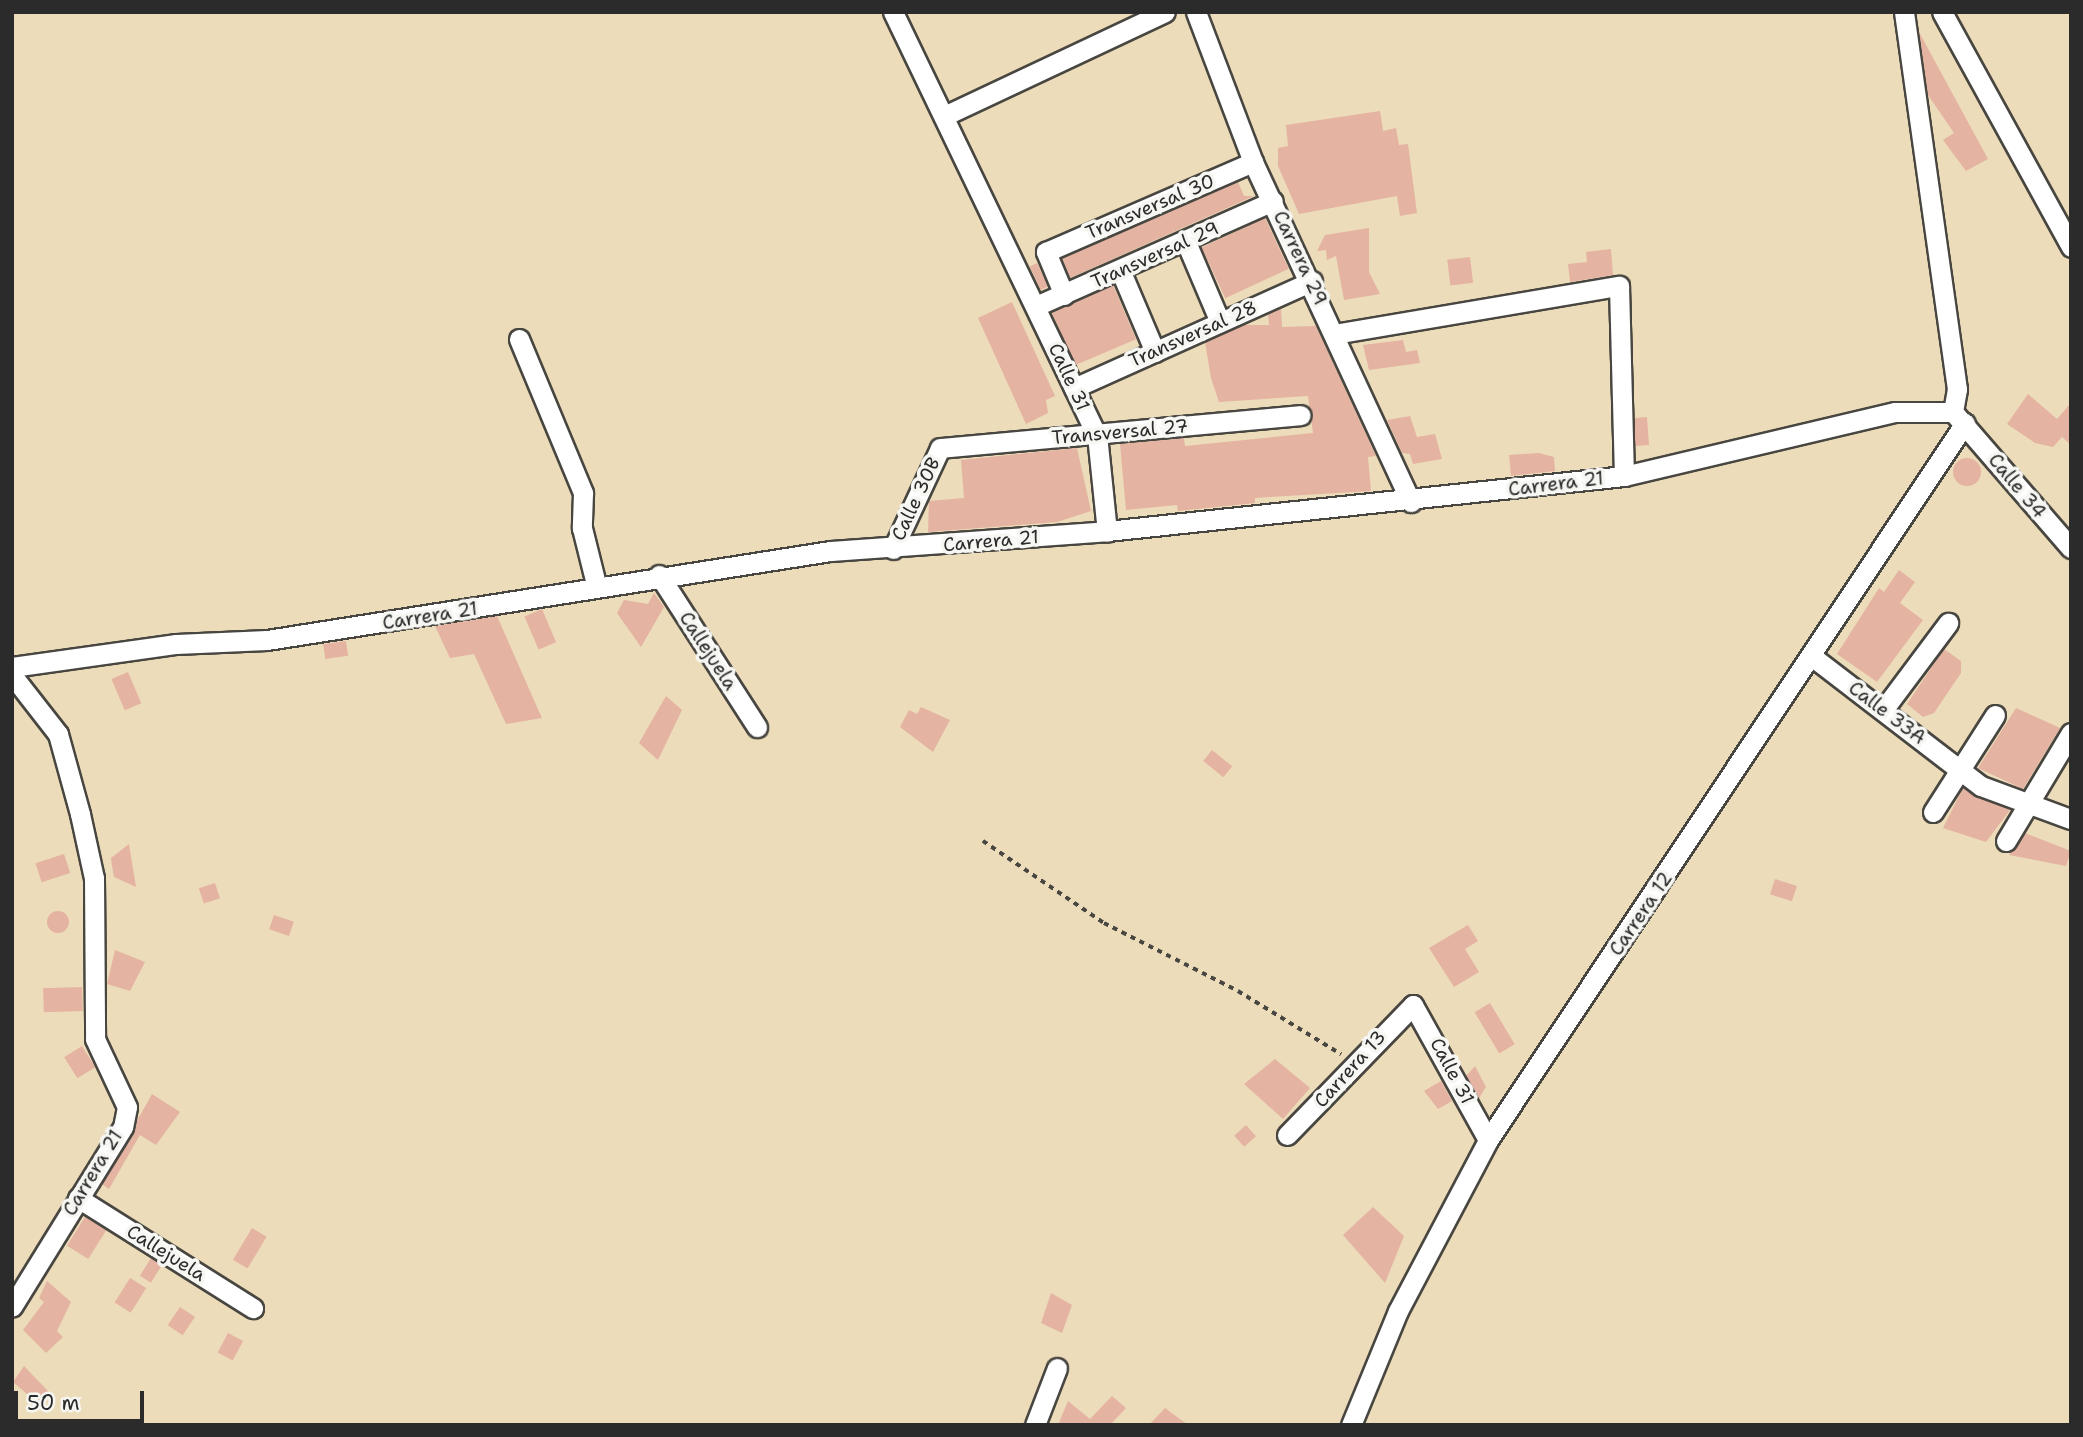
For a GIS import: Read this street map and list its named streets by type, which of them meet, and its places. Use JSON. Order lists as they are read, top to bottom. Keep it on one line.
{"streets":{"street":["Transversal 30","Transversal 29","Carrera 29","Transversal 28","Calle 31","Transversal 27","Carrera 21","Calle 34","Calle 30B","Callejuela","Calle 33A","Carrera 12","Carrera 13"]},"crossings":[["Transversal 30","Transversal 29"],["Transversal 30","Carrera 29"],["Transversal 29","Carrera 29"],["Transversal 29","Calle 31"],["Carrera 29","Transversal 28"],["Carrera 29","Carrera 21"],["Transversal 28","Calle 31"],["Calle 31","Transversal 27"],["Calle 31","Carrera 21"],["Calle 31","Carrera 12"],["Calle 31","Carrera 13"],["Transversal 27","Calle 30B"],["Carrera 21","Calle 34"],["Carrera 21","Calle 30B"],["Carrera 21","Callejuela"],["Carrera 21","Carrera 12"],["Calle 34","Carrera 12"],["Calle 33A","Carrera 12"]],"scale_bar":"50 m"}
